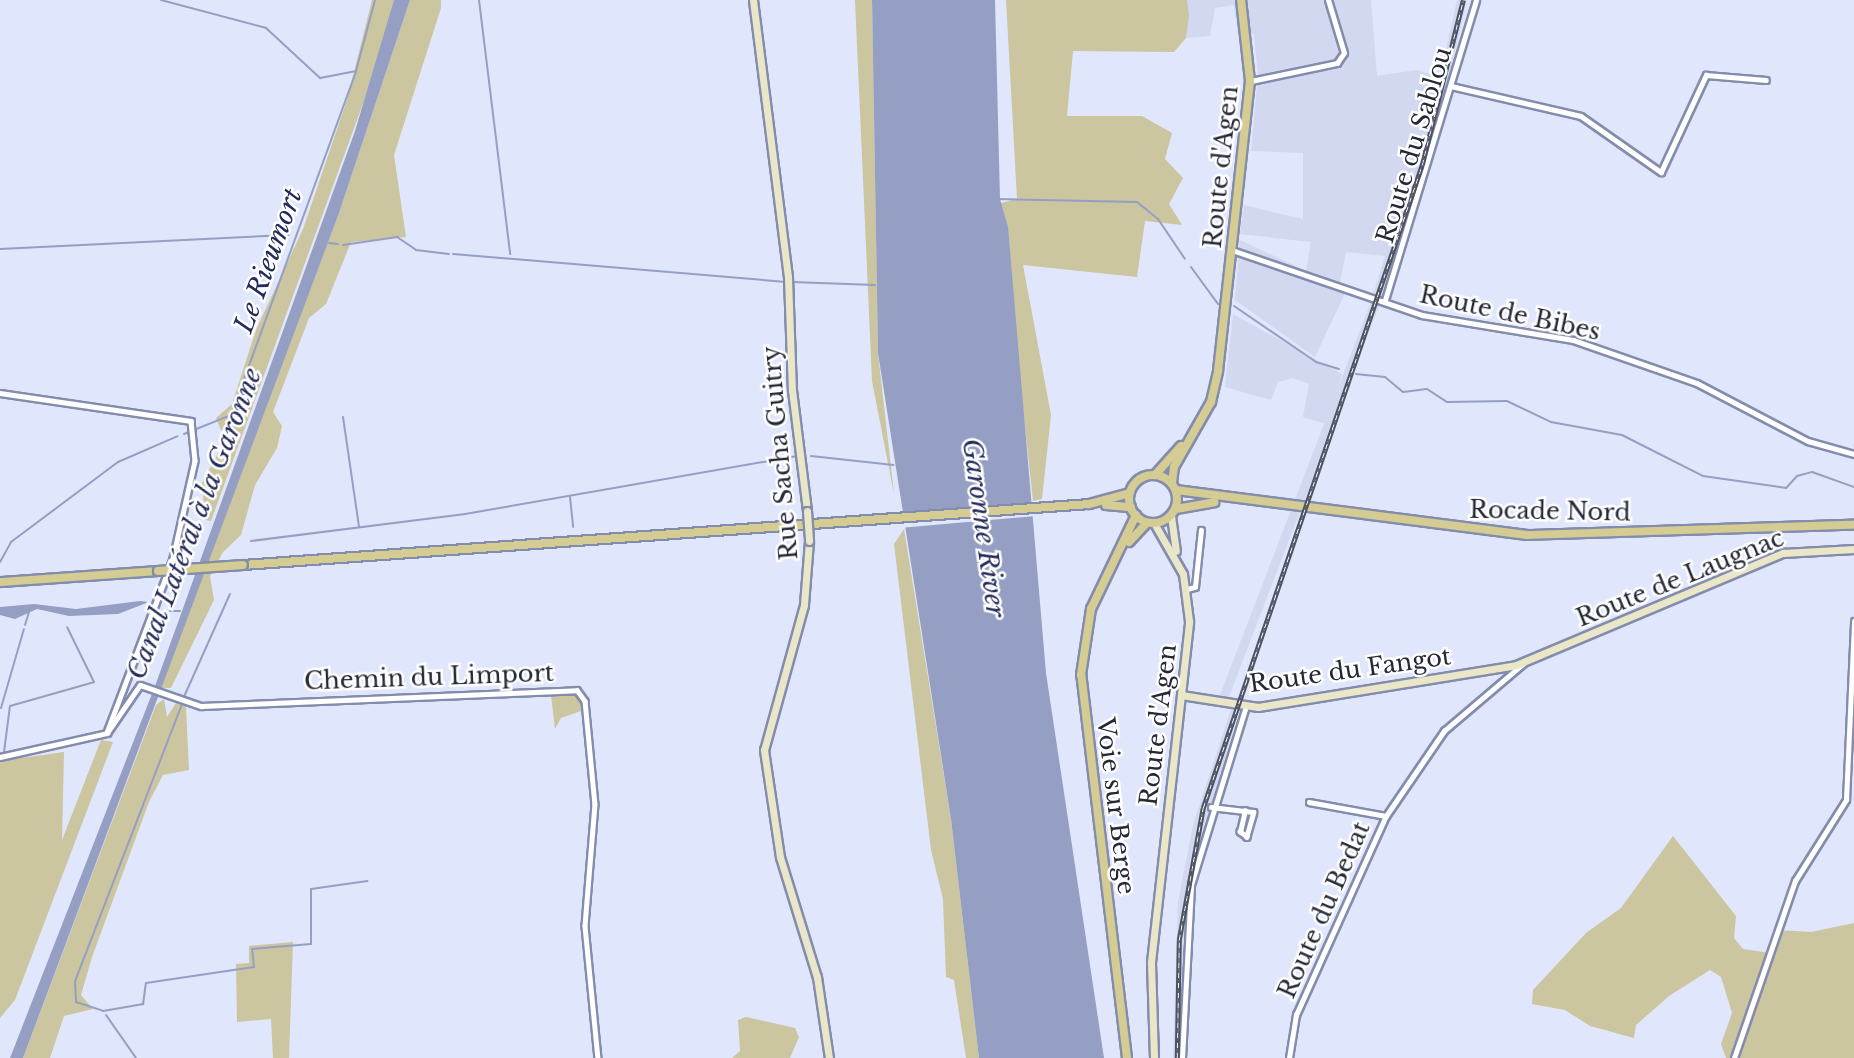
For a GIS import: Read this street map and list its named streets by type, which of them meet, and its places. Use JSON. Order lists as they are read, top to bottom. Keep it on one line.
{"streets":{"main road":["Route d'Agen","Rocade Nord","Voie sur Berge"],"street":["Route du Sablou","Route de Bibes","Rue Sacha Guitry","Route de Laugnac","Route du Fangot","Chemin du Limport","Route du Bedat"]},"crossings":[["Route du Sablou","Route de Bibes"],["Route d'Agen","Route de Bibes"],["Route d'Agen","Route du Fangot"],["Route de Laugnac","Route du Fangot"],["Route de Laugnac","Route du Bedat"],["Route du Fangot","Route du Bedat"]],"water":["Le Rieumort","Canal Latéral à la Garonne","Garonne River"]}
